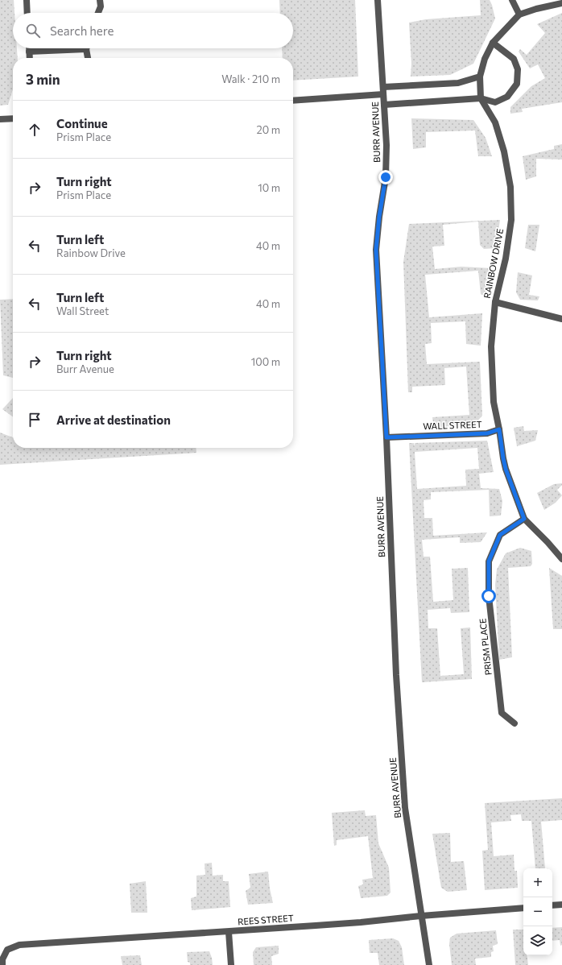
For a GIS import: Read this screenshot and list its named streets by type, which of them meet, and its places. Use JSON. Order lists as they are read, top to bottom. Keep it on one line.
{"streets":{"street":["BURR AVENUE","RAINBOW DRIVE","WALL STREET","PRISM PLACE","REES STREET"]},"crossings":[["BURR AVENUE","WALL STREET"],["BURR AVENUE","REES STREET"],["RAINBOW DRIVE","WALL STREET"],["RAINBOW DRIVE","PRISM PLACE"]],"page":{"search":"Search here","heading":["3 min","Walk · 210 m"],"list":[["Continue","Prism Place","20 m"],["Turn right","Prism Place","10 m"],["Turn left","Rainbow Drive","40 m"],["Turn left","Wall Street","40 m"],["Turn right","Burr Avenue","100 m"],"Arrive at destination"],"map_buttons":["+","−"]}}
